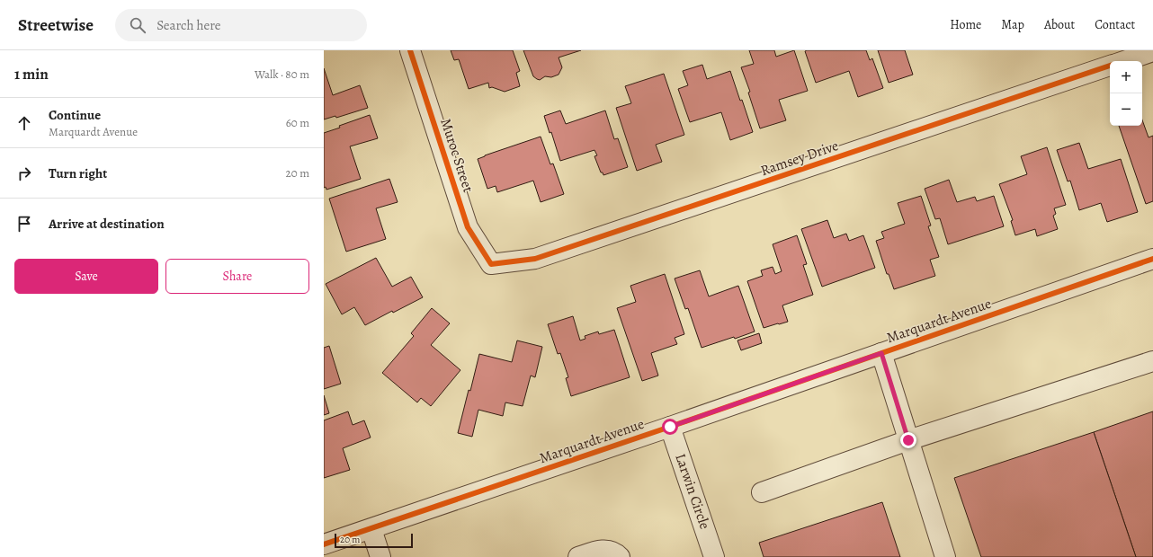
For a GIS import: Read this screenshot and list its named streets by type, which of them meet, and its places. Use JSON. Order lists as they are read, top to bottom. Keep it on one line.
{"streets":{"street":["Muroc Street","Ramsey Drive","Marquardt Avenue","Larwin Circle"]},"crossings":[["Muroc Street","Ramsey Drive"],["Marquardt Avenue","Larwin Circle"]],"scale_bar":"20 m","page":{"header":"Streetwise","search":"Search here","nav":["Home","Map","About","Contact"],"heading":["1 min","Walk · 80 m"],"map_buttons":["+","−"],"list":[["Continue","Marquardt Avenue","60 m"],["Turn right","20 m"],"Arrive at destination"],"buttons":["Save","Share"],"scale":"20 m"}}
